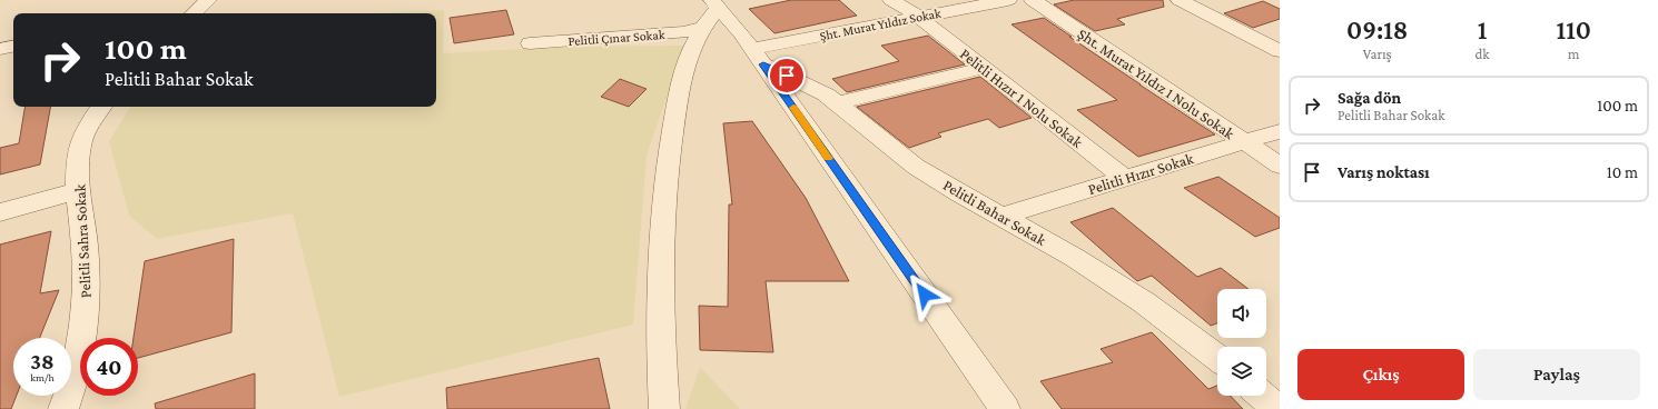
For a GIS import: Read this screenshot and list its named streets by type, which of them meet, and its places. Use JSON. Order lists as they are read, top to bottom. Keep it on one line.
{"streets":{"street":["Şht. Murat Yıldız Sokak","Pelitli Çınar Sokak","Şht. Murat Yıldız 1 Nolu Sokak","Pelitli Hızır 1 Nolu Sokak","Pelitli Hızır Sokak","Pelitli Bahar Sokak","Pelitli Sahra Sokak"]},"crossings":[["Şht. Murat Yıldız Sokak","Pelitli Hızır 1 Nolu Sokak"],["Şht. Murat Yıldız Sokak","Pelitli Bahar Sokak"],["Şht. Murat Yıldız 1 Nolu Sokak","Pelitli Hızır Sokak"],["Pelitli Hızır 1 Nolu Sokak","Pelitli Hızır Sokak"],["Pelitli Hızır Sokak","Pelitli Bahar Sokak"]],"page":{"eta":["09:18","Varış","1","dk","110","m"],"turn":["100 m","Pelitli Bahar Sokak"],"list":[{"name":"Sağa dön","note":"Pelitli Bahar Sokak","value":"100 m"},{"name":"Varış noktası","value":"10 m"}],"speed":"38 km/h","limit":"40","buttons":["Çıkış","Paylaş"]}}
